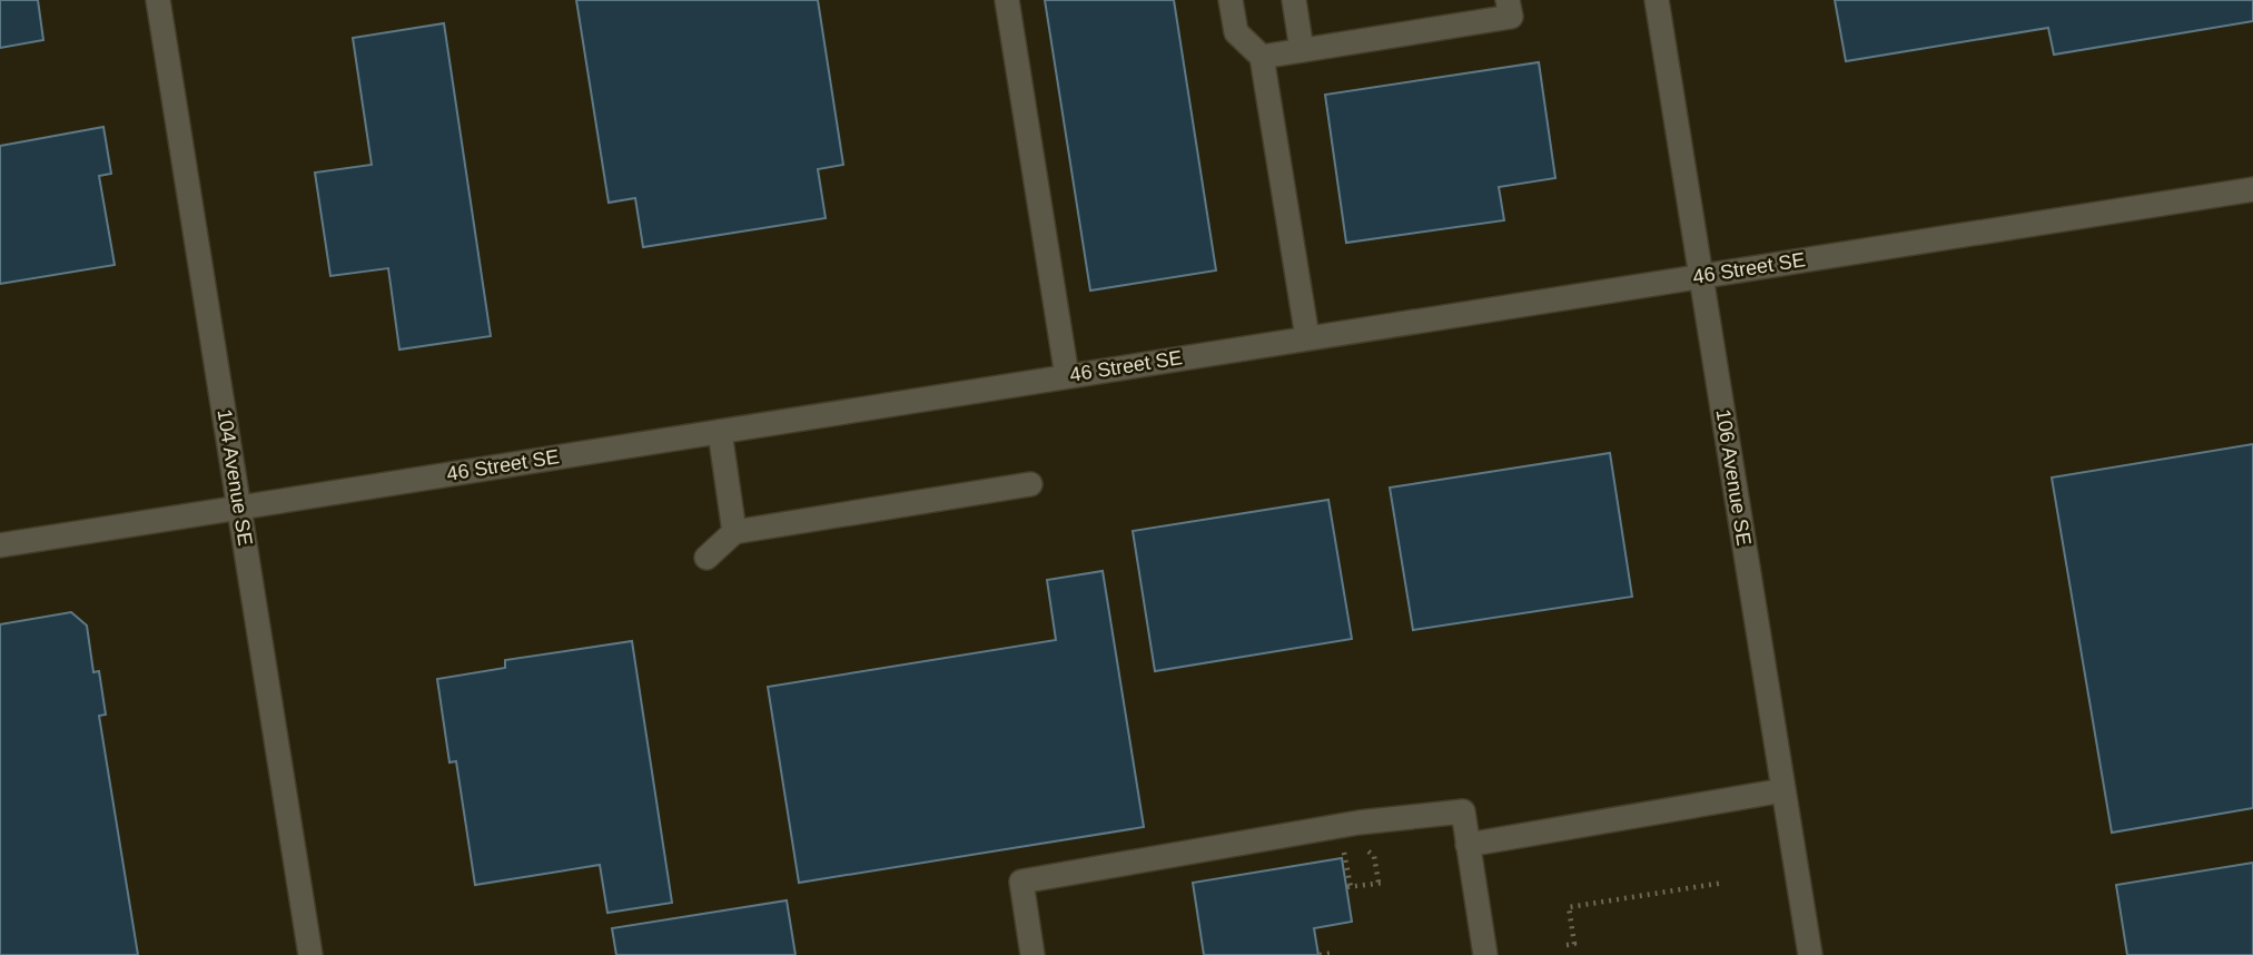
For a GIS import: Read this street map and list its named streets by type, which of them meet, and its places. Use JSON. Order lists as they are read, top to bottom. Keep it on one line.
{"streets":{"street":["46 Street SE","104 Avenue SE","106 Avenue SE"]},"crossings":[["46 Street SE","104 Avenue SE"],["46 Street SE","106 Avenue SE"]]}
